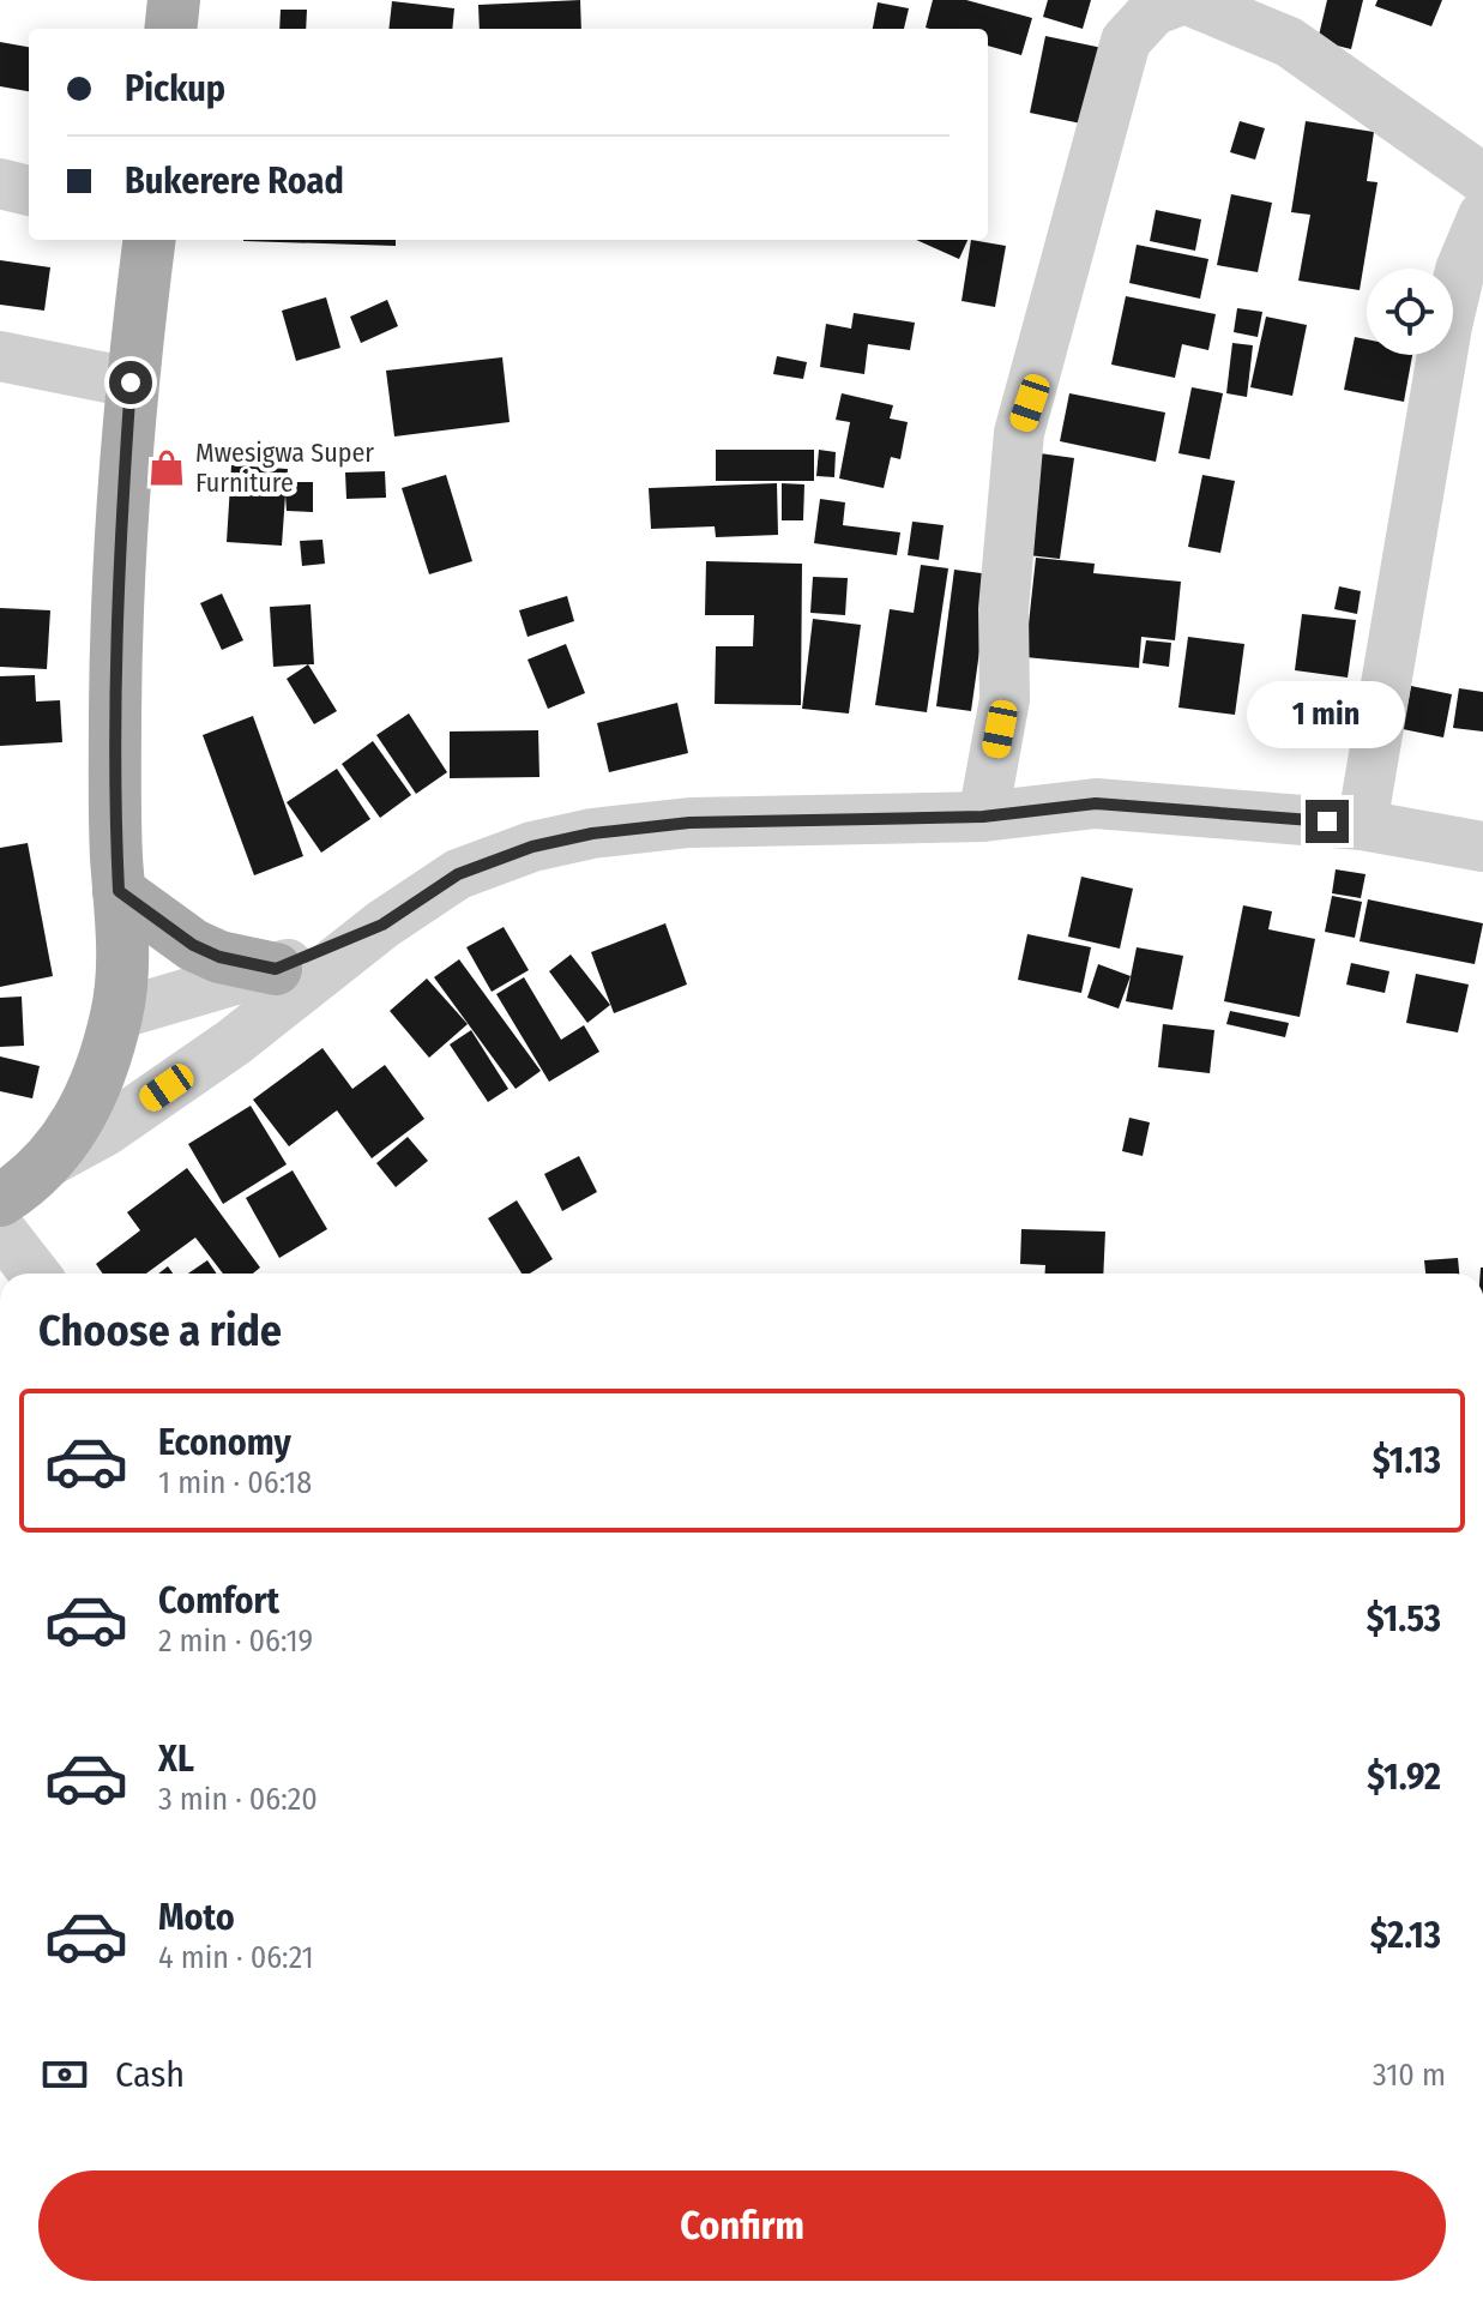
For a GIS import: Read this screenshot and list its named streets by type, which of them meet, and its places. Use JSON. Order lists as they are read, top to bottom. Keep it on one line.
{"places":{"shop":["Mwesigwa Super Furniture"]},"page":{"banner":["Pickup","Bukerere Road"],"bubble":"1 min","heading":"Choose a ride","list":[{"name":"Economy","note":"1 min · 06:18","value":"$1.13"},{"name":"Comfort","note":"2 min · 06:19","value":"$1.53"},{"name":"XL","note":"3 min · 06:20","value":"$1.92"},{"name":"Moto","note":"4 min · 06:21","value":"$2.13"}],"pay":["Cash","310 m"],"buttons":"Confirm"}}
